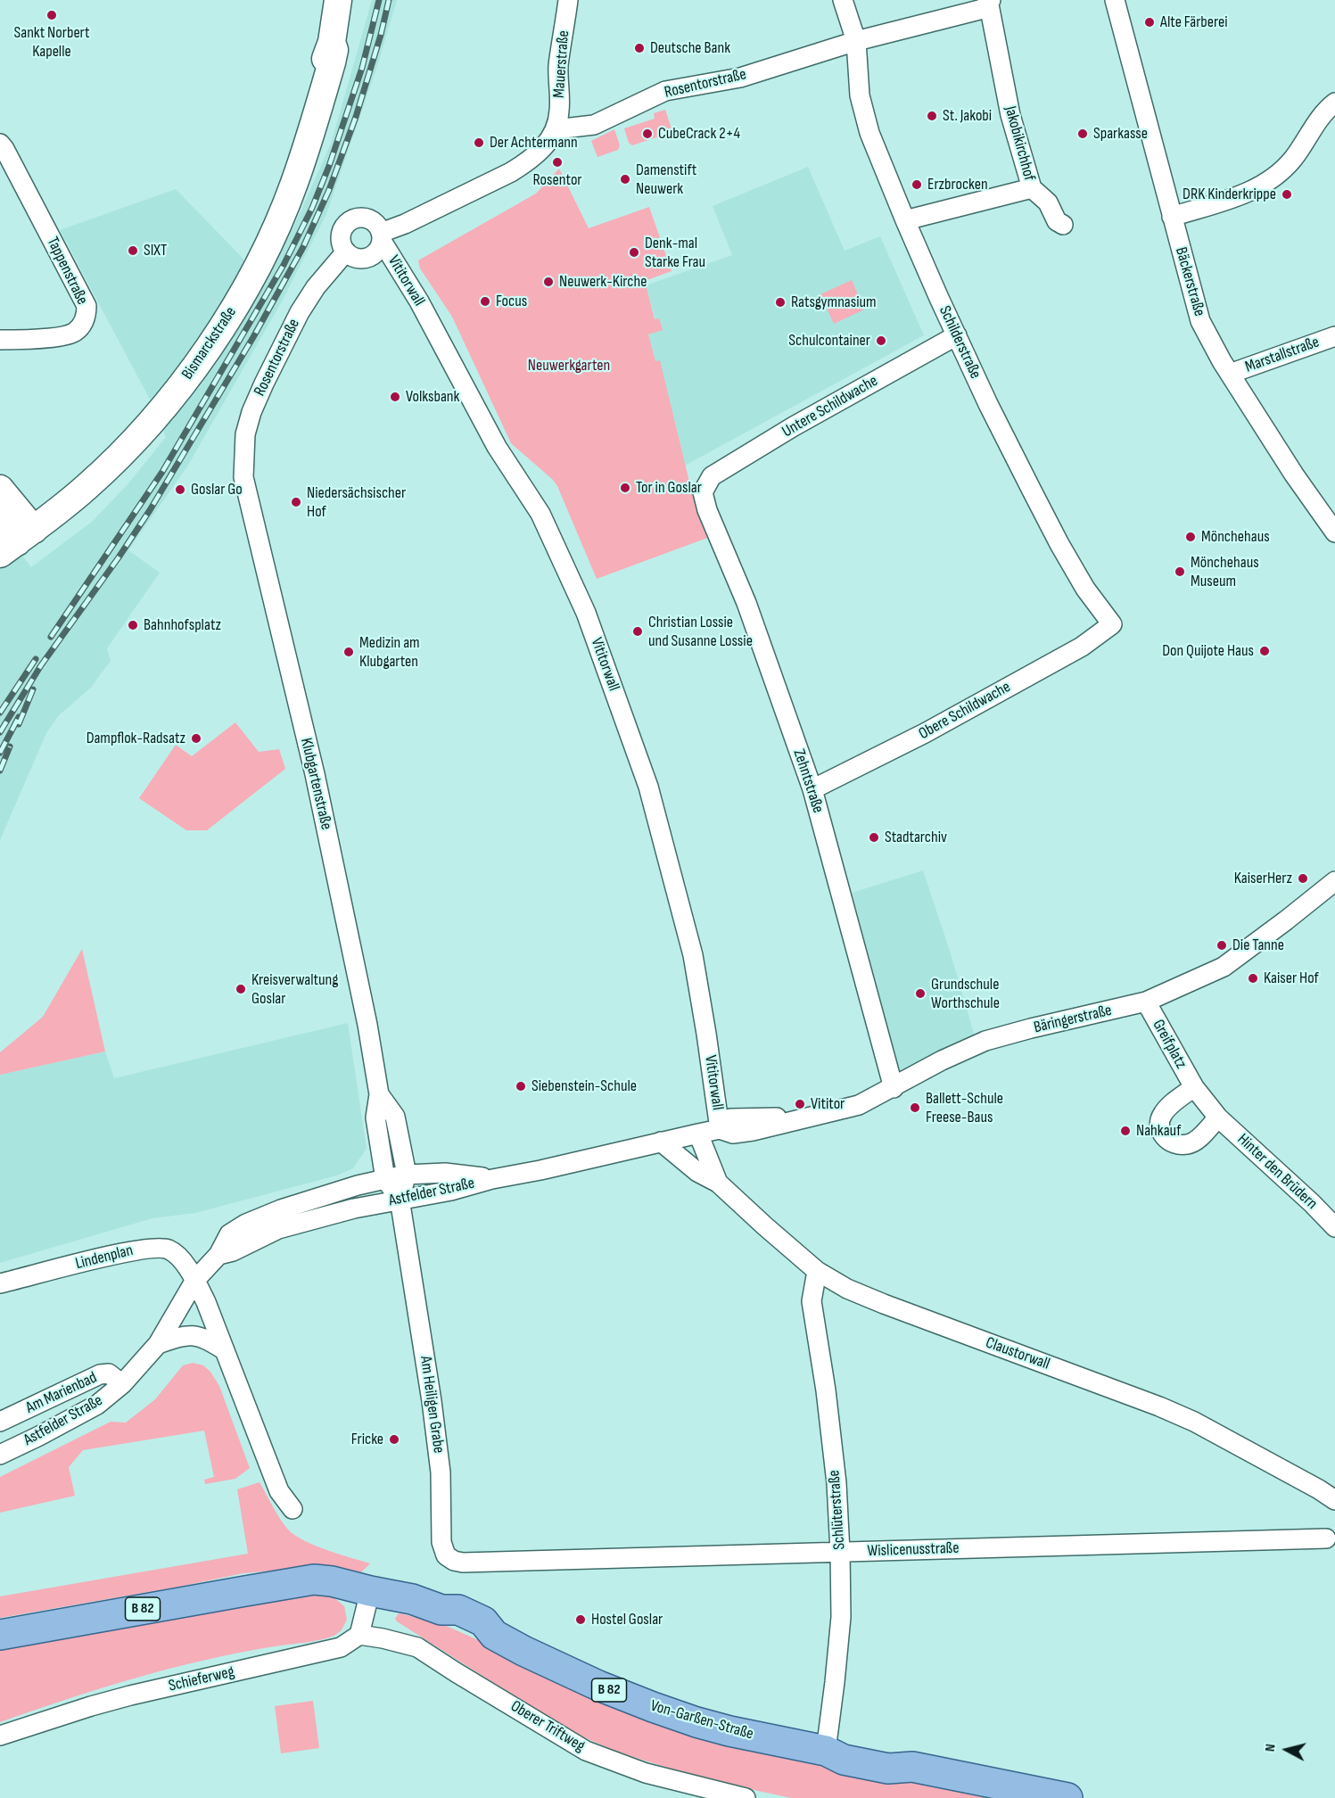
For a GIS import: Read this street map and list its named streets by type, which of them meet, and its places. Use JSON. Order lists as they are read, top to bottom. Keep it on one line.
{"streets":{"main road":["B 82","Von-Garßen-Straße"],"street":["Mauerstraße","Rosentorstraße","Jakobikirchhof","Tappenstraße","Vititorwall","Bäckerstraße","Schilderstraße","Bismarckstraße","Marstallstraße","Untere Schildwache","Obere Schildwache","Zehntstraße","Klubgartenstraße","Bäringerstraße","Greifplatz","Hinter den Brüdern","Astfelder Straße","Lindenplan","Claustorwall","Am Marienbad","Am Heiligen Grabe","Schlüterstraße","Wislicenusstraße","Schieferweg","Oberer Triftweg"]},"crossings":[["Mauerstraße","Rosentorstraße"],["Rosentorstraße","Jakobikirchhof"],["Rosentorstraße","Vititorwall"],["Rosentorstraße","Schilderstraße"],["Rosentorstraße","Klubgartenstraße"],["Jakobikirchhof","Schilderstraße"],["Vititorwall","Bäringerstraße"],["Vititorwall","Astfelder Straße"],["Bäckerstraße","Marstallstraße"],["Schilderstraße","Untere Schildwache"],["Schilderstraße","Obere Schildwache"],["Untere Schildwache","Zehntstraße"],["Obere Schildwache","Zehntstraße"],["Zehntstraße","Bäringerstraße"],["Klubgartenstraße","Astfelder Straße"],["Klubgartenstraße","Am Heiligen Grabe"],["Bäringerstraße","Greifplatz"],["Bäringerstraße","Astfelder Straße"],["Greifplatz","Hinter den Brüdern"],["Astfelder Straße","Lindenplan"],["Astfelder Straße","Claustorwall"],["Astfelder Straße","Am Marienbad"],["Astfelder Straße","Am Heiligen Grabe"],["Claustorwall","Schlüterstraße"],["Am Heiligen Grabe","Wislicenusstraße"],["Schlüterstraße","Wislicenusstraße"],["Schlüterstraße","Von-Garßen-Straße"],["Schieferweg","Oberer Triftweg"]],"parks":["Neuwerkgarten"],"places":["Sankt Norbert Kapelle","Alte Färberei","Deutsche Bank","St. Jakobi","CubeCrack 2+4","Sparkasse","Der Achtermann","Rosentor","Damenstift Neuwerk","Erzbrocken","DRK Kinderkrippe","SIXT","Denk-mal Starke Frau","Neuwerk-Kirche","Focus","Ratsgymnasium","Schulcontainer","Volksbank","Tor in Goslar","Goslar Go","Niedersächsischer Hof","Mönchehaus","Mönchehaus Museum","Bahnhofsplatz","Christian Lossie und Susanne Lossie","Don Quijote Haus","Medizin am Klubgarten","Dampflok-Radsatz","Stadtarchiv","KaiserHerz","Die Tanne","Kaiser Hof","Kreisverwaltung Goslar","Grundschule Worthschule","Siebenstein-Schule","Vititor","Ballett-Schule Freese-Baus","Nahkauf","Fricke","Hostel Goslar"],"north":"left"}
